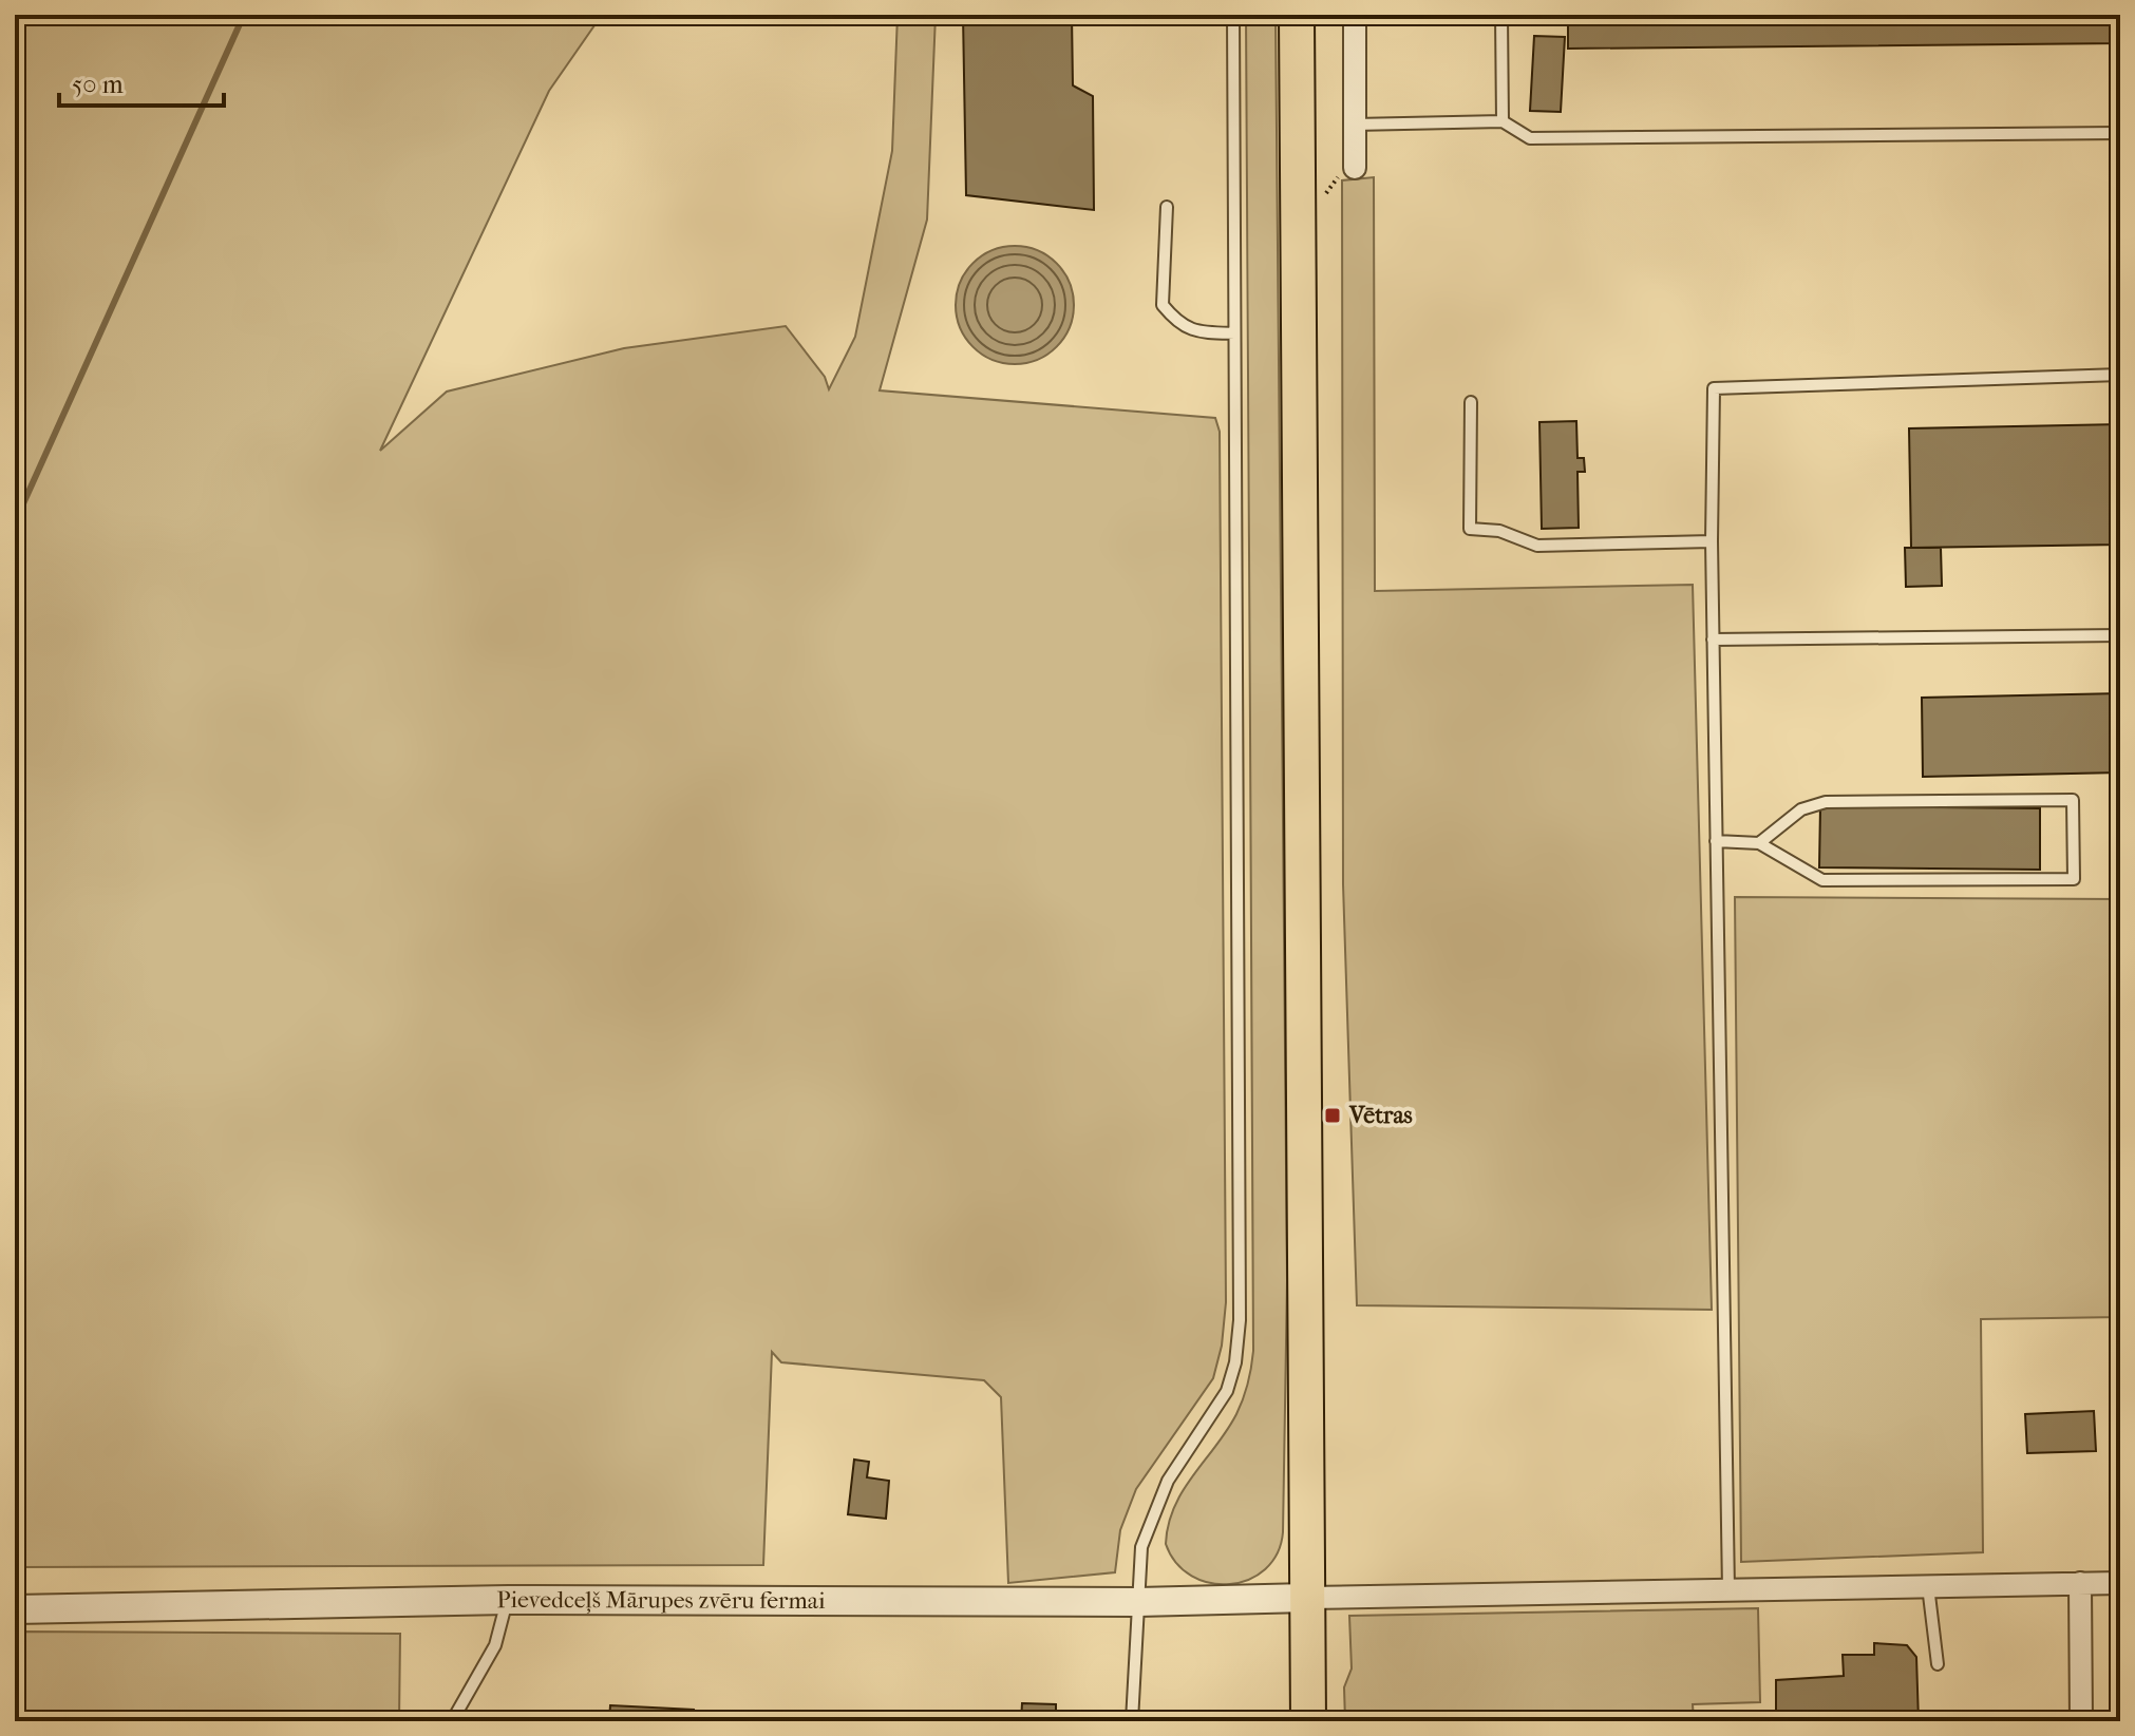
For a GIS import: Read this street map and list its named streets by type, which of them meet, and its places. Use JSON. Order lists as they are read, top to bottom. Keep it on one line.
{"streets":{"street":["Pievedceļš Mārupes zvēru fermai"]},"places":{"transit":["Vētras"]},"scale_bar":"50 m"}
